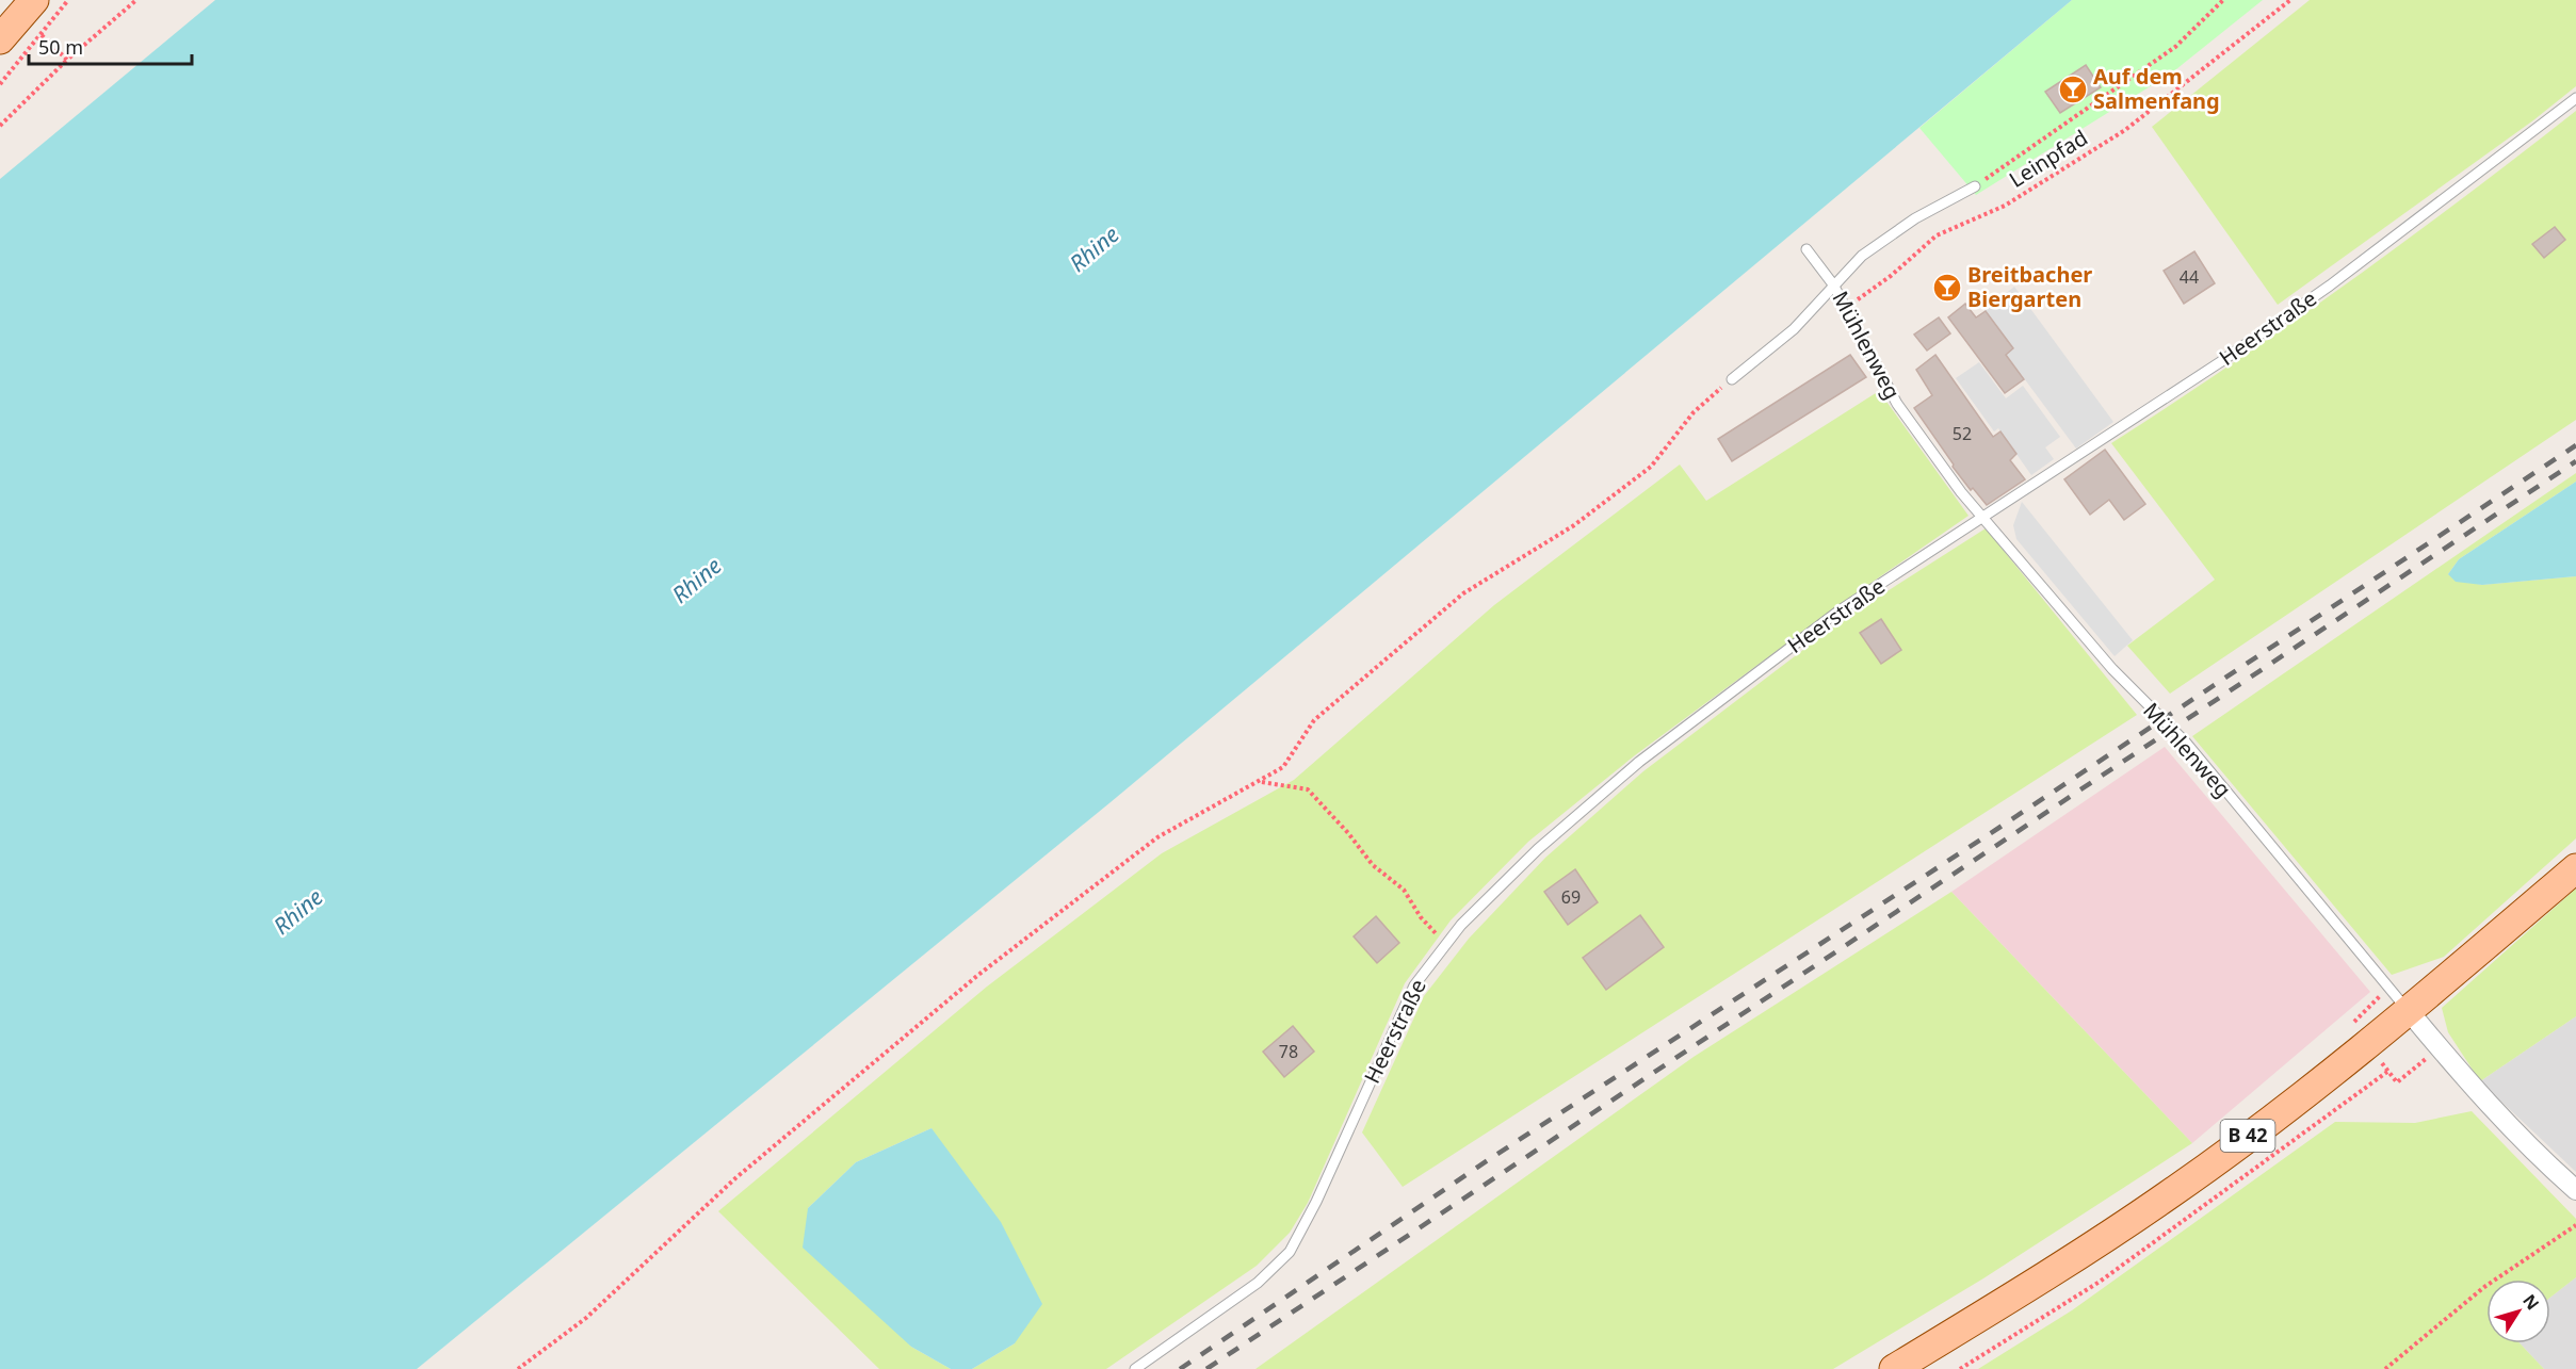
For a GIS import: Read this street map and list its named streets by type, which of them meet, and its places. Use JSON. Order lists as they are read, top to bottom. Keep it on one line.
{"streets":{"main road":["B 42"],"street":["Mühlenweg"],"lane":["Heerstraße"],"path":["Leinpfad"]},"crossings":[["Leinpfad","Mühlenweg"],["Heerstraße","Mühlenweg"],["Mühlenweg","B 42"]],"water":["Rhine"],"places":{"bar":["Auf dem Salmenfang","Breitbacher Biergarten"]},"house_numbers":["44","52","69","78"],"scale_bar":"50 m","north":"top right"}
